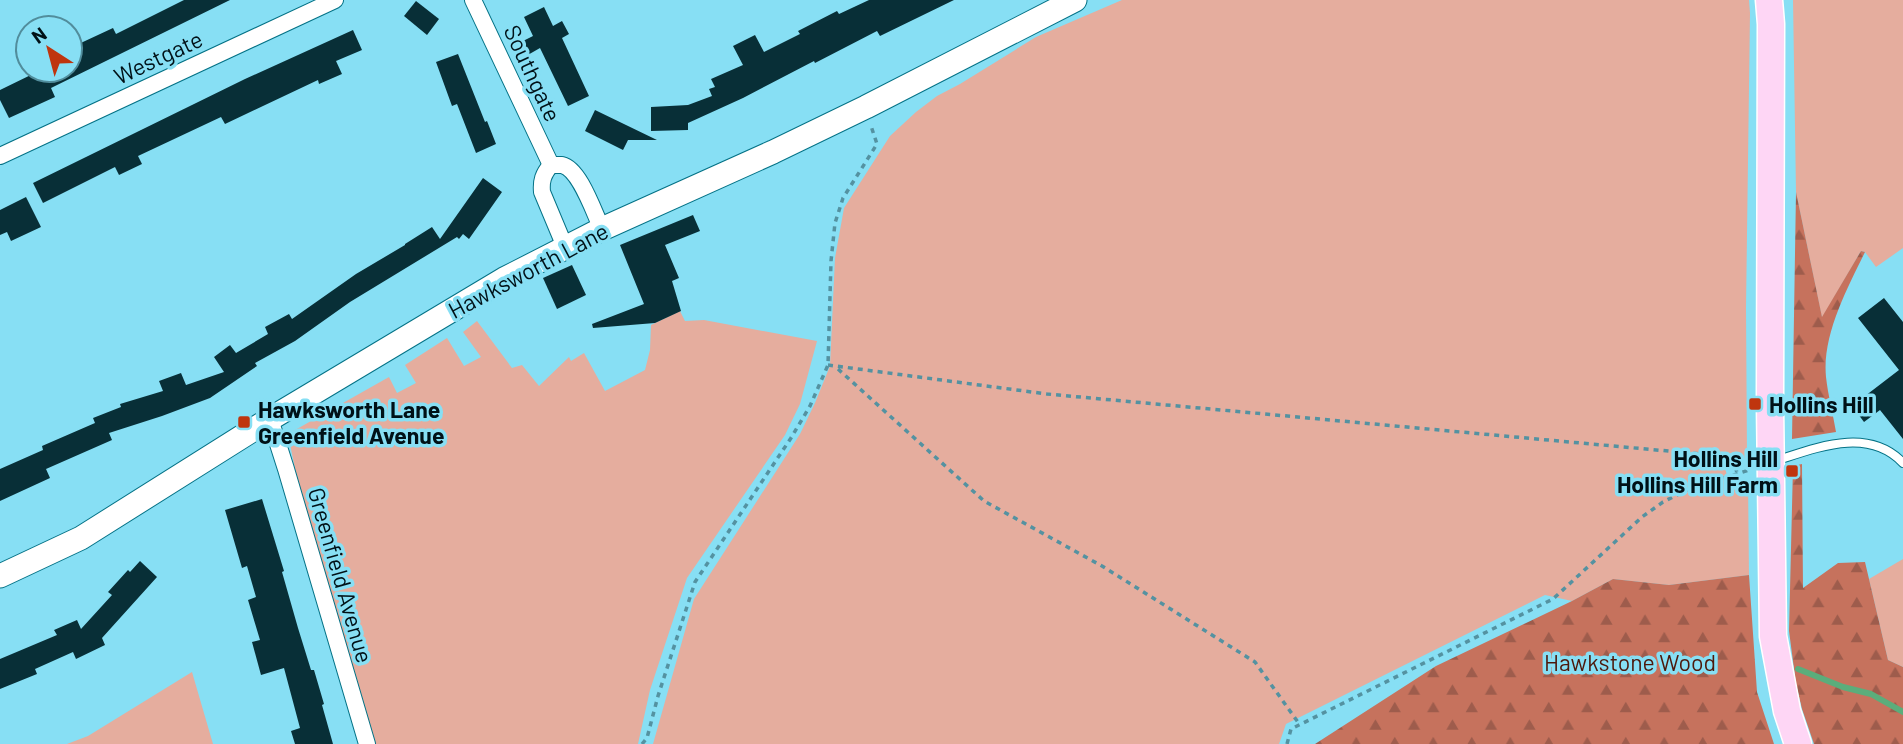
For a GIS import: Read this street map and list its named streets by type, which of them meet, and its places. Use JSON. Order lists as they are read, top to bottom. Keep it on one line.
{"streets":{"street":["Westgate","Southgate","Hawksworth Lane","Greenfield Avenue"]},"crossings":[["Hawksworth Lane","Greenfield Avenue"]],"parks":["Hawkstone Wood"],"places":{"transit":["Hollins Hill","Hawksworth Lane Greenfield Avenue","Hollins Hill Hollins Hill Farm"]},"north":"top left"}
